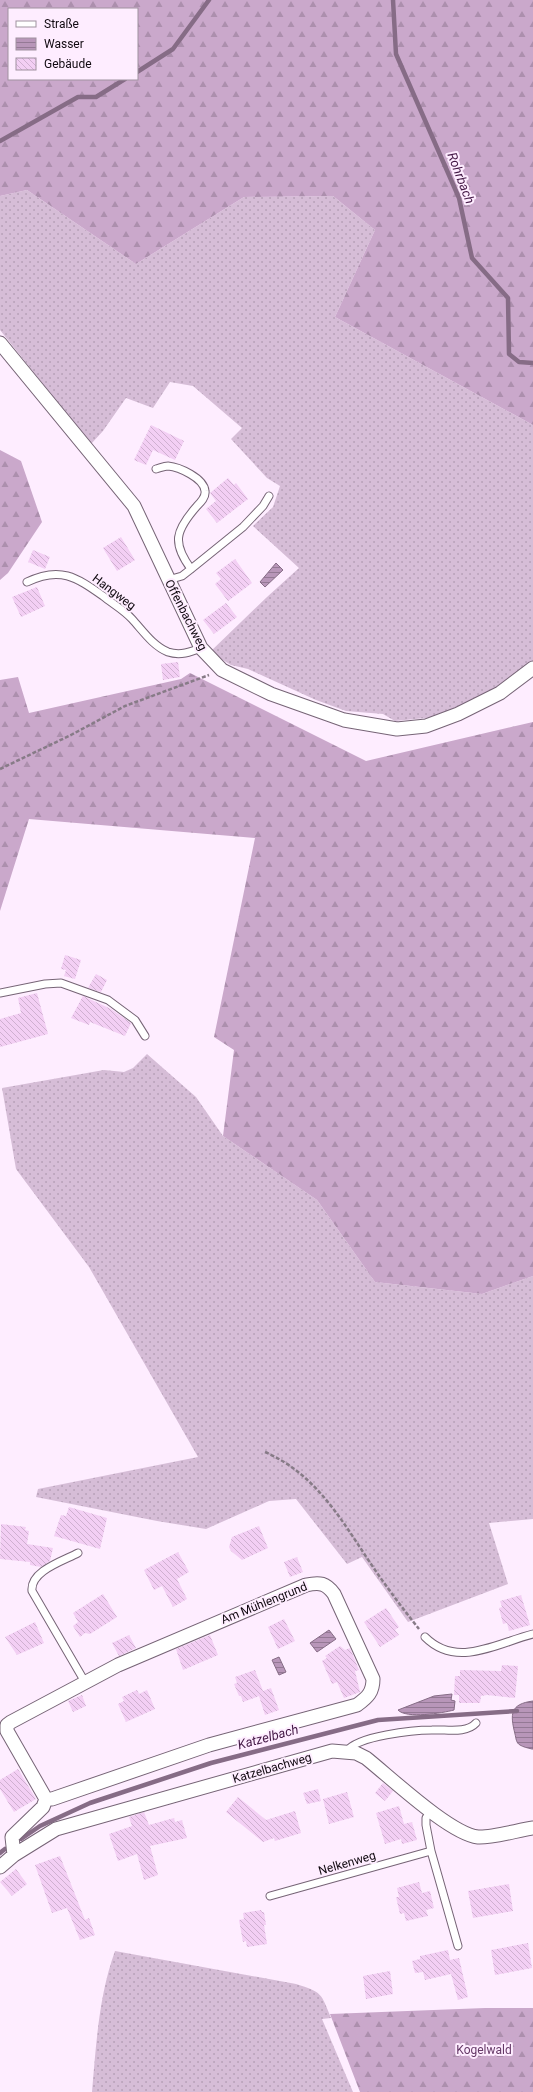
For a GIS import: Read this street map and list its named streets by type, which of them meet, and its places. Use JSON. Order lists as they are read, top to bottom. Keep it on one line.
{"streets":{"street":["Offenbachweg","Am Mühlengrund","Katzelbachweg"],"lane":["Hangweg","Nelkenweg"]},"crossings":[["Hangweg","Offenbachweg"]],"water":["Rohrbach","Katzelbach"],"parks":["Kogelwald"],"legend":["Straße","Wasser","Gebäude"]}
